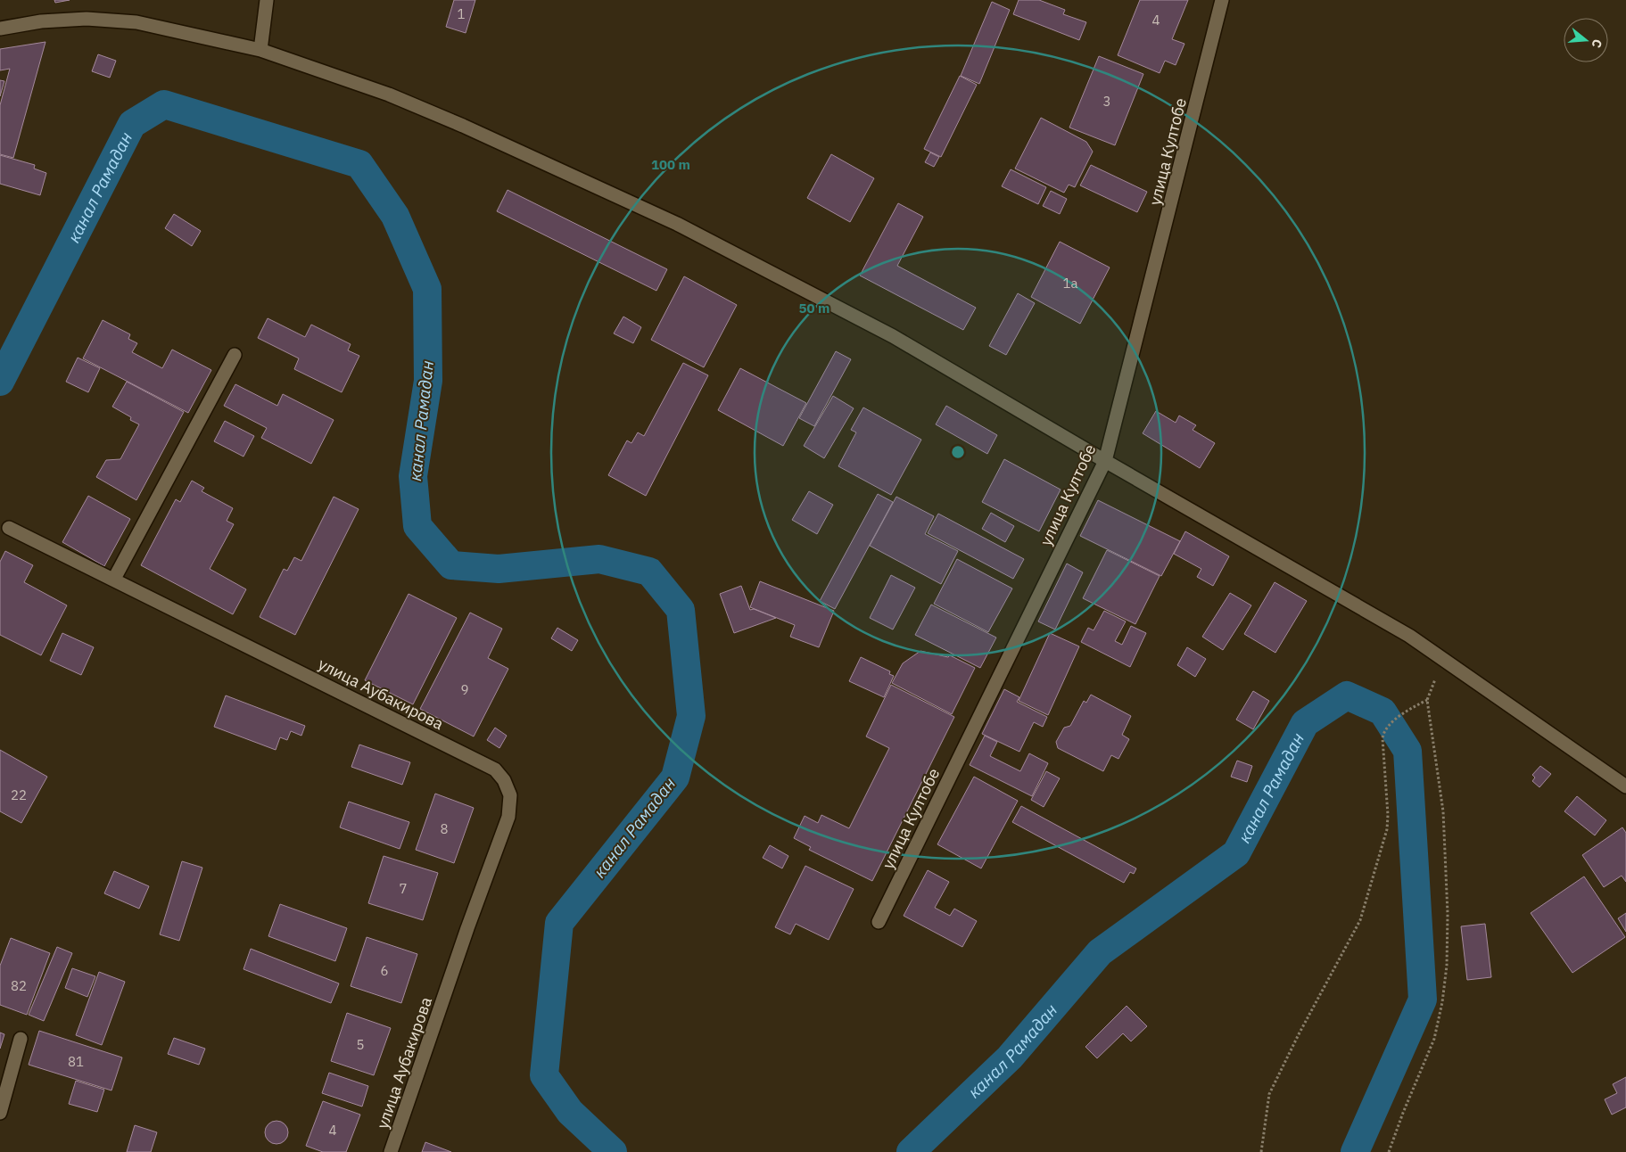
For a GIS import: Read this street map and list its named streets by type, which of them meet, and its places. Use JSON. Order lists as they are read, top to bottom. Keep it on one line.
{"streets":{"street":["улица Култобе","улица Аубакирова"]},"water":["канал Рамадан"],"house_numbers":["1","4","3","1а","9","22","8","7","6","82","5","81","4"],"north":"right","rings":["100 m","50 m"]}
